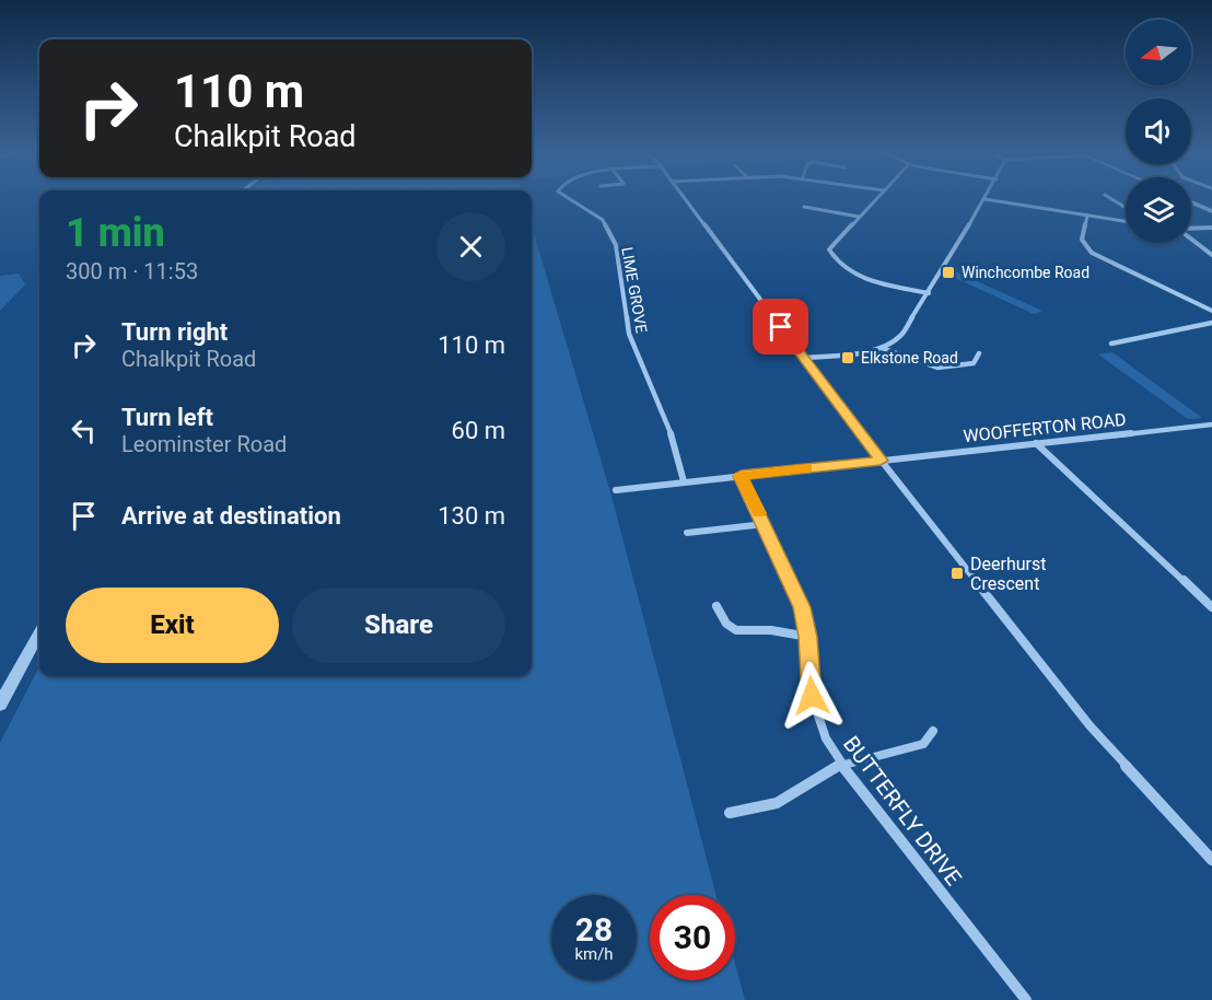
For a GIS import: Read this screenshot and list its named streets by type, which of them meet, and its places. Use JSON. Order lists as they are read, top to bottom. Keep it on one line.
{"streets":{"street":["LIME GROVE","WOOFFERTON ROAD","BUTTERFLY DRIVE"]},"crossings":[["LIME GROVE","WOOFFERTON ROAD"],["WOOFFERTON ROAD","BUTTERFLY DRIVE"]],"places":{"transit":["Winchcombe Road","Elkstone Road","Deerhurst Crescent"]},"north":"left","page":{"turn":["110 m","Chalkpit Road"],"heading":["1 min","300 m · 11:53"],"list":[{"name":"Turn right","note":"Chalkpit Road","value":"110 m"},{"name":"Turn left","note":"Leominster Road","value":"60 m"},{"name":"Arrive at destination","value":"130 m"}],"buttons":["Exit","Share"],"speed":"28 km/h","limit":"30"}}
